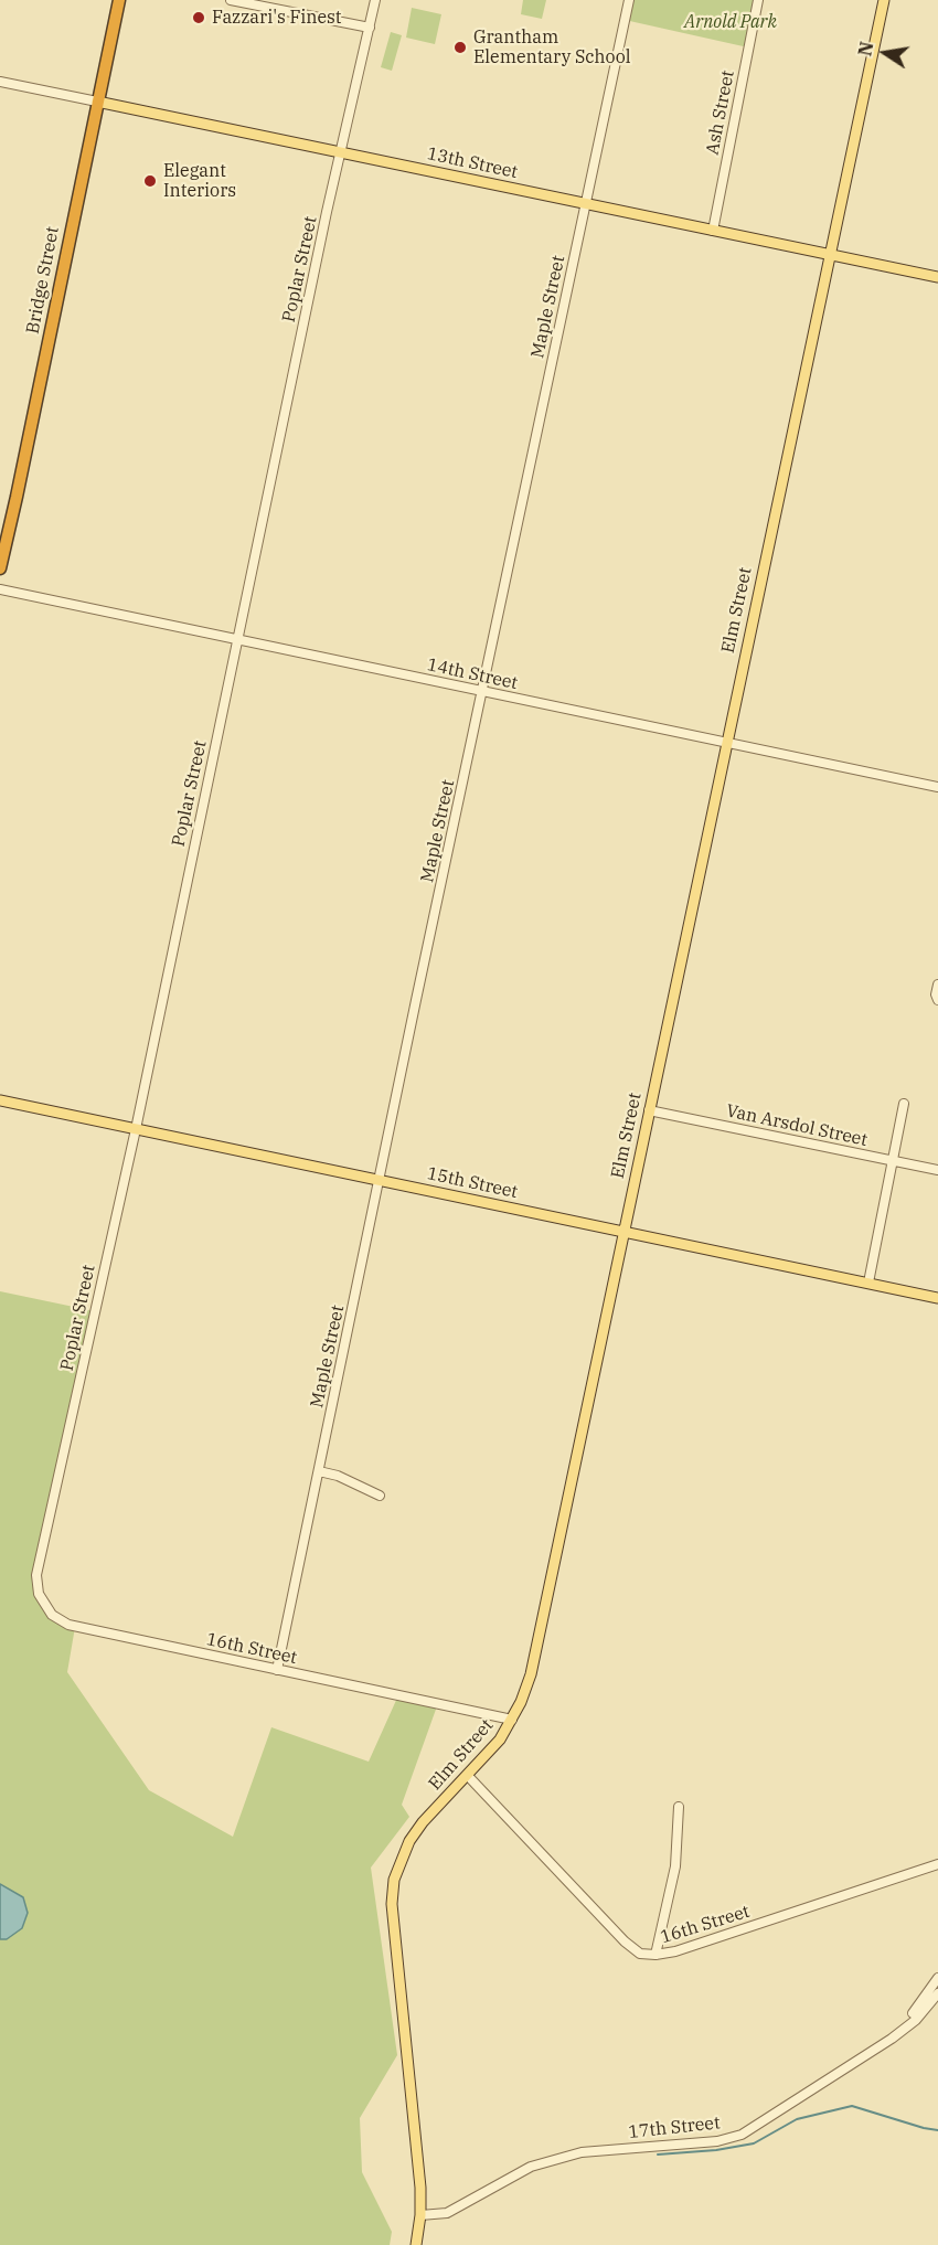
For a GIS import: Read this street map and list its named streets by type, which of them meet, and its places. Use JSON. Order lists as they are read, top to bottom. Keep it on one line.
{"streets":{"highway":["Bridge Street"],"main road":["13th Street","Elm Street","15th Street"],"street":["Ash Street","Poplar Street","Maple Street","14th Street","Van Arsdol Street","16th Street","17th Street"]},"crossings":[["Ash Street","13th Street"],["13th Street","Poplar Street"],["13th Street","Bridge Street"],["13th Street","Maple Street"],["13th Street","Elm Street"],["Poplar Street","14th Street"],["Poplar Street","15th Street"],["Poplar Street","16th Street"],["Maple Street","14th Street"],["Maple Street","15th Street"],["Maple Street","16th Street"],["Elm Street","14th Street"],["Elm Street","Van Arsdol Street"],["Elm Street","15th Street"],["Elm Street","16th Street"],["Elm Street","17th Street"]],"parks":["Arnold Park"],"places":["Fazzari's Finest","Grantham Elementary School","Elegant Interiors"],"north":"left"}
